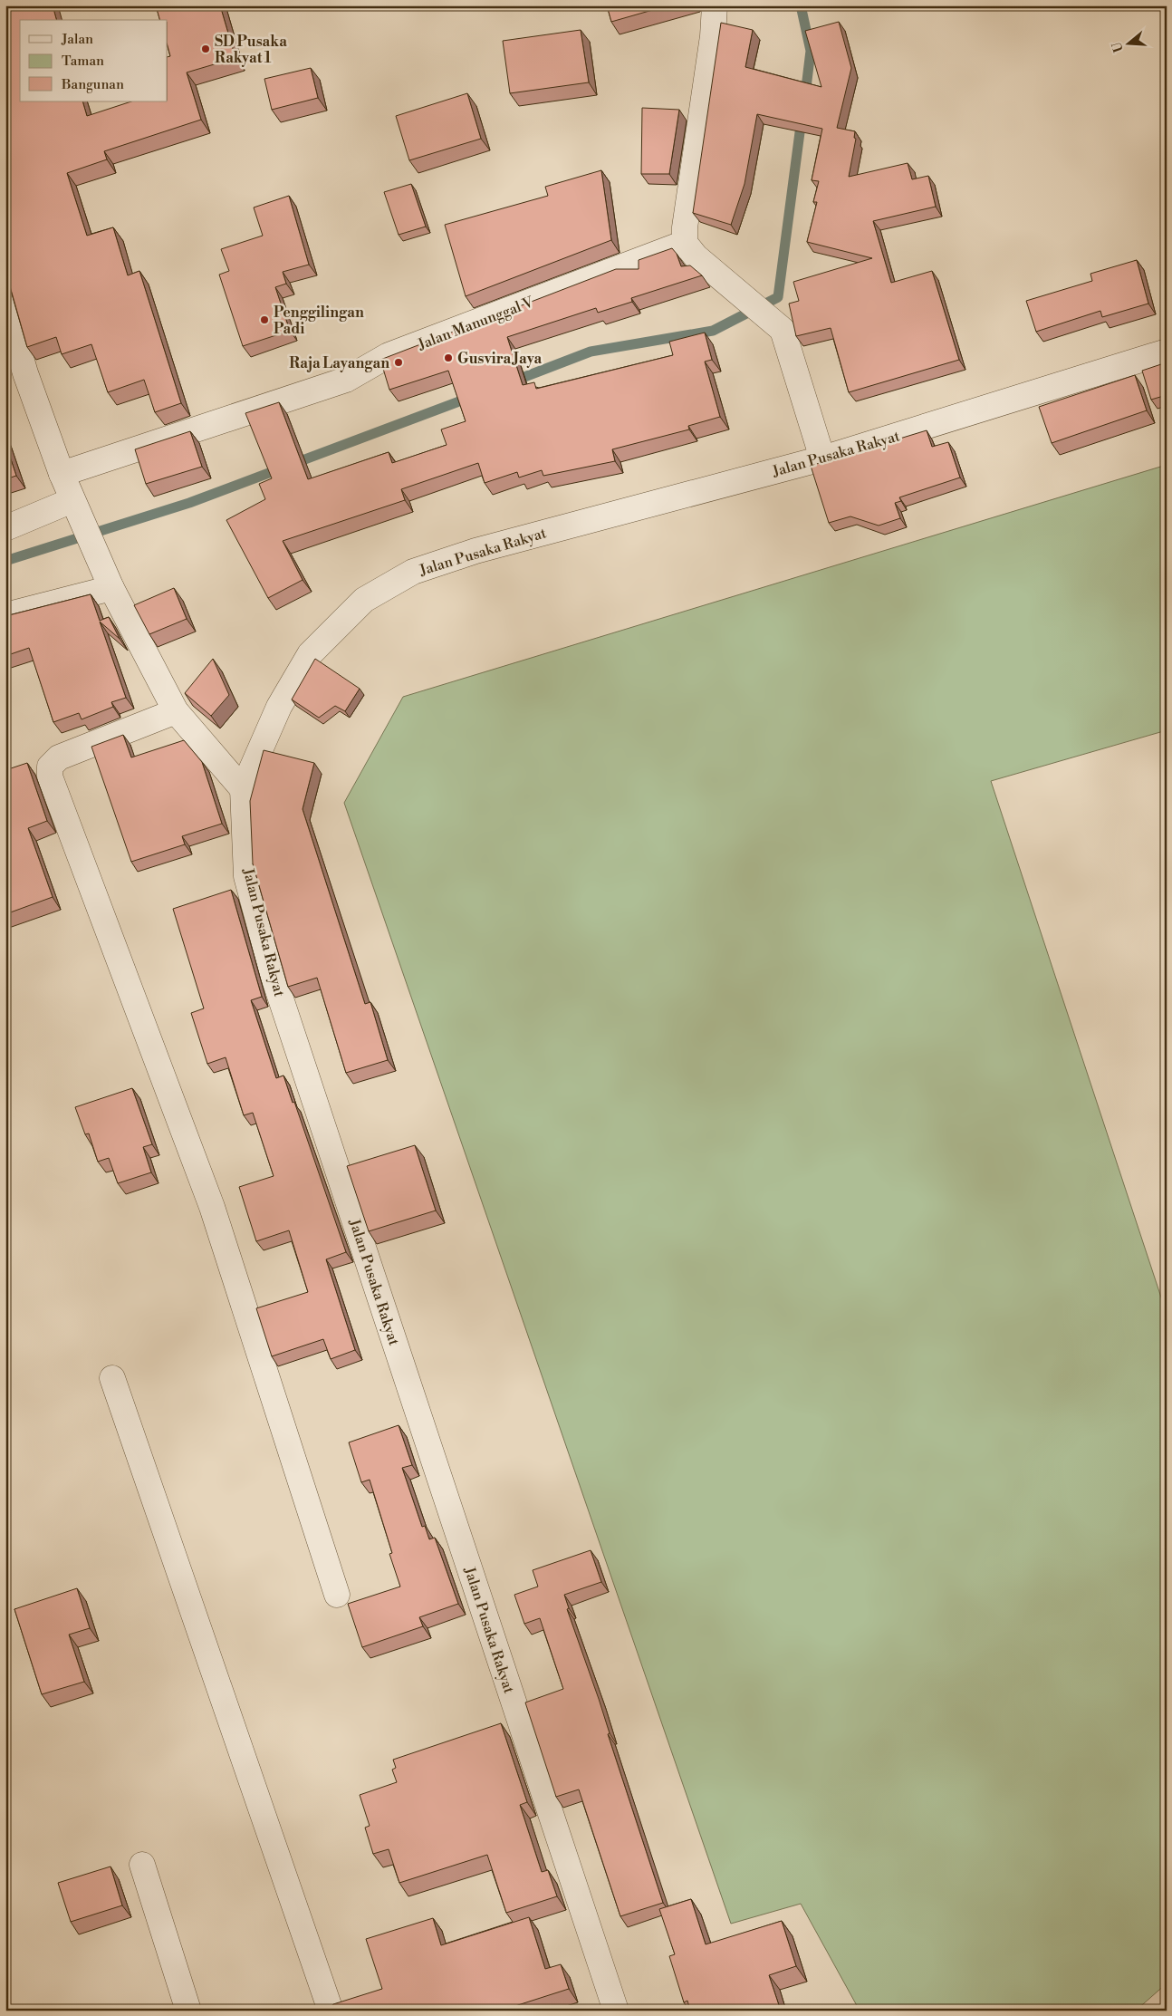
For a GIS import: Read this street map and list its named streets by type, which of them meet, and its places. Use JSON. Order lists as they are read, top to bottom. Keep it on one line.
{"streets":{"street":["Jalan Manunggal V","Jalan Pusaka Rakyat"]},"places":["SD Pusaka Rakyat 1","Penggilingan Padi","Gusvira Jaya","Raja Layangan"],"legend":["Jalan","Taman","Bangunan"],"north":"left"}
